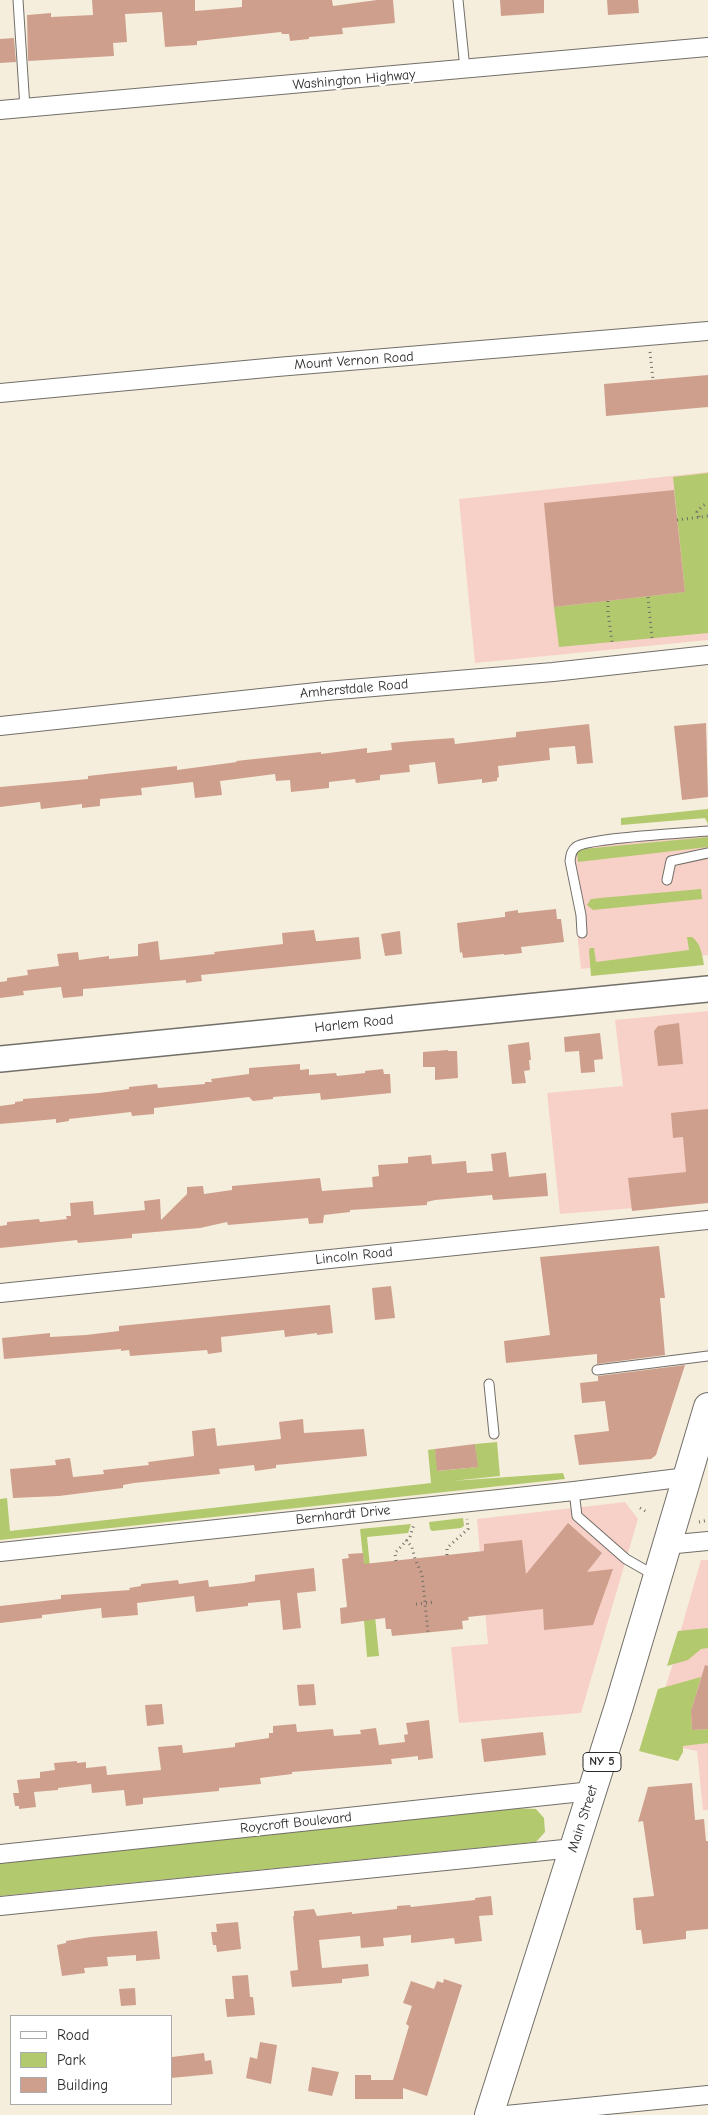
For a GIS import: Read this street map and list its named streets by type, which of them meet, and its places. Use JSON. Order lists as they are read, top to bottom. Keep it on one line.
{"streets":{"main road":["Harlem Road","NY 5","Main Street"],"street":["Washington Highway","Mount Vernon Road","Amherstdale Road","Lincoln Road","Bernhardt Drive","Roycroft Boulevard"]},"crossings":[["Bernhardt Drive","Main Street"],["Main Street","Roycroft Boulevard"]],"legend":["Road","Park","Building"]}
